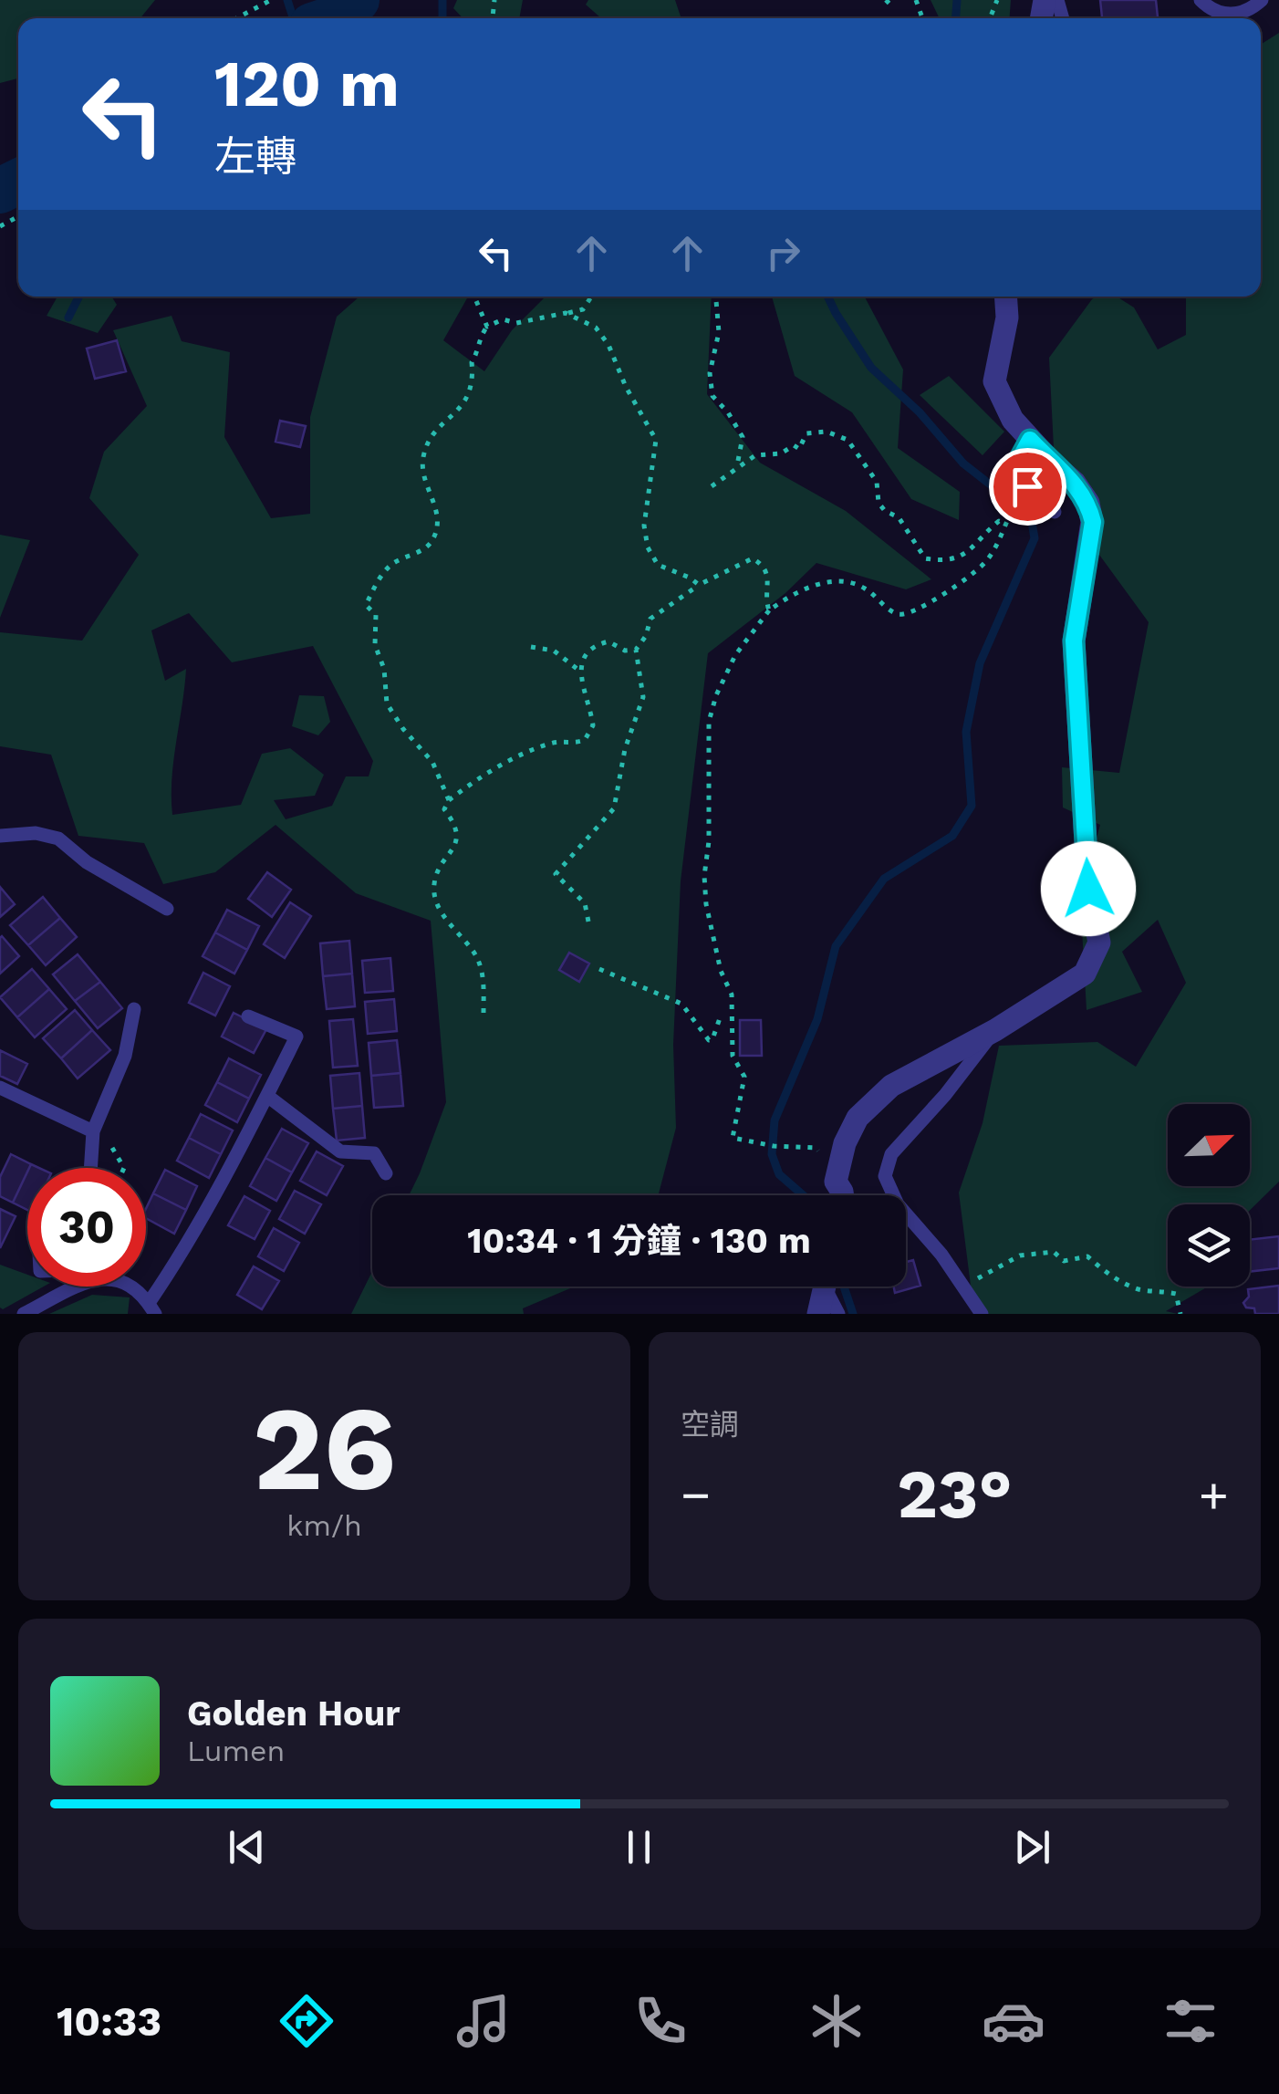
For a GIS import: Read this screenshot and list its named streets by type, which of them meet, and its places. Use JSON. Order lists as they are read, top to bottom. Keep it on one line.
{"north":"top right","page":{"turn":["120 m","左轉"],"limit":"30","trip":"10:34 · 1 分鐘 · 130 m","tile":[["26","km/h"],"空調"],"heat":["−","23°","+"],"song":["Golden Hour","Lumen"],"tabs":"10:33"}}
